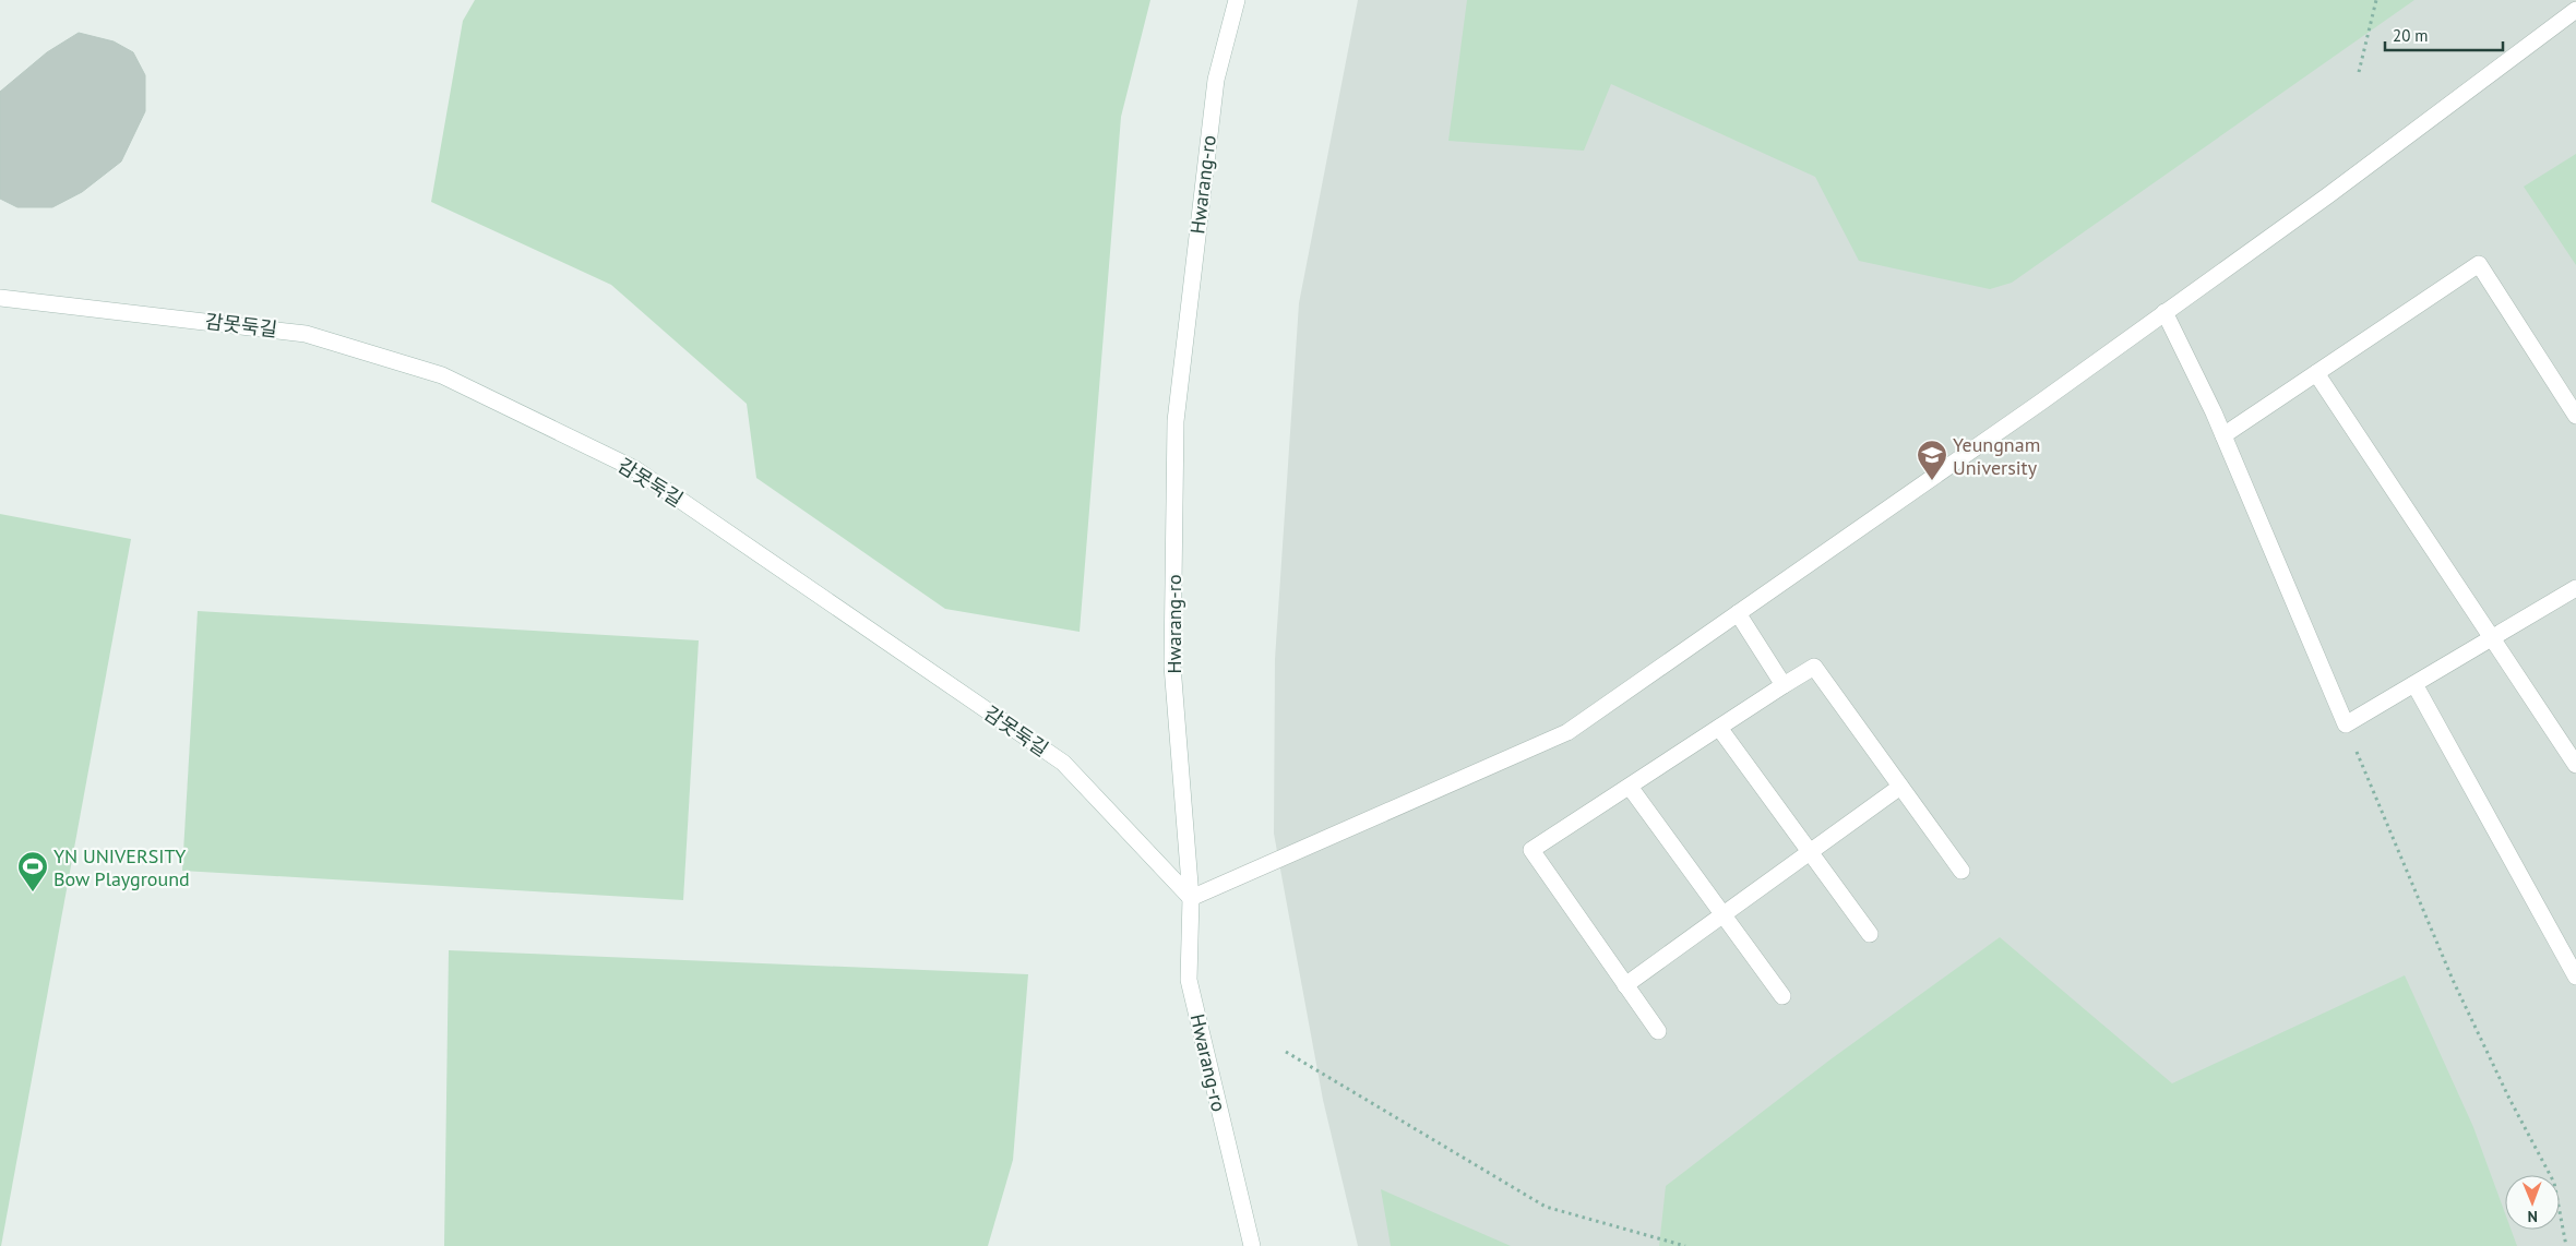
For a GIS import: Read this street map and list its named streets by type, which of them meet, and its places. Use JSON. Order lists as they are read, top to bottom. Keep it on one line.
{"streets":{"street":["Hwarang-ro","감못둑길"]},"crossings":[["Hwarang-ro","감못둑길"]],"places":{"school or university":["Yeungnam University"],"sports":["YN UNIVERSITY Bow Playground"]},"scale_bar":"20 m","north":"bottom"}
